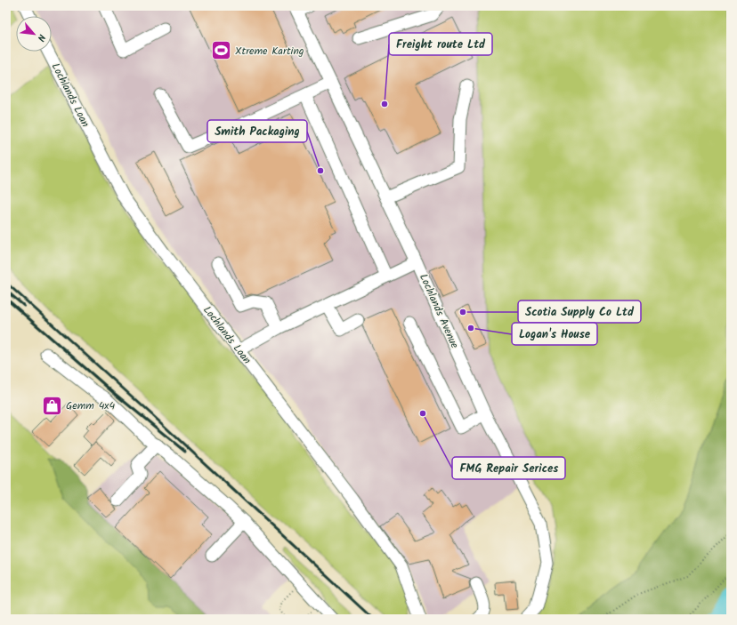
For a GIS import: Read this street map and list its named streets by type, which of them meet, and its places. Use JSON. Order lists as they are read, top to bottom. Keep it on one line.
{"streets":{"street":["Lochlands Loan","Lochlands Avenue"]},"places":{"sports":["Xtreme Karting"],"other":["Freight route Ltd","Smith Packaging","Scotia Supply Co Ltd","Logan's House","FMG Repair Serices"],"shop":["Gemm 4x4"]},"north":"bottom right"}
